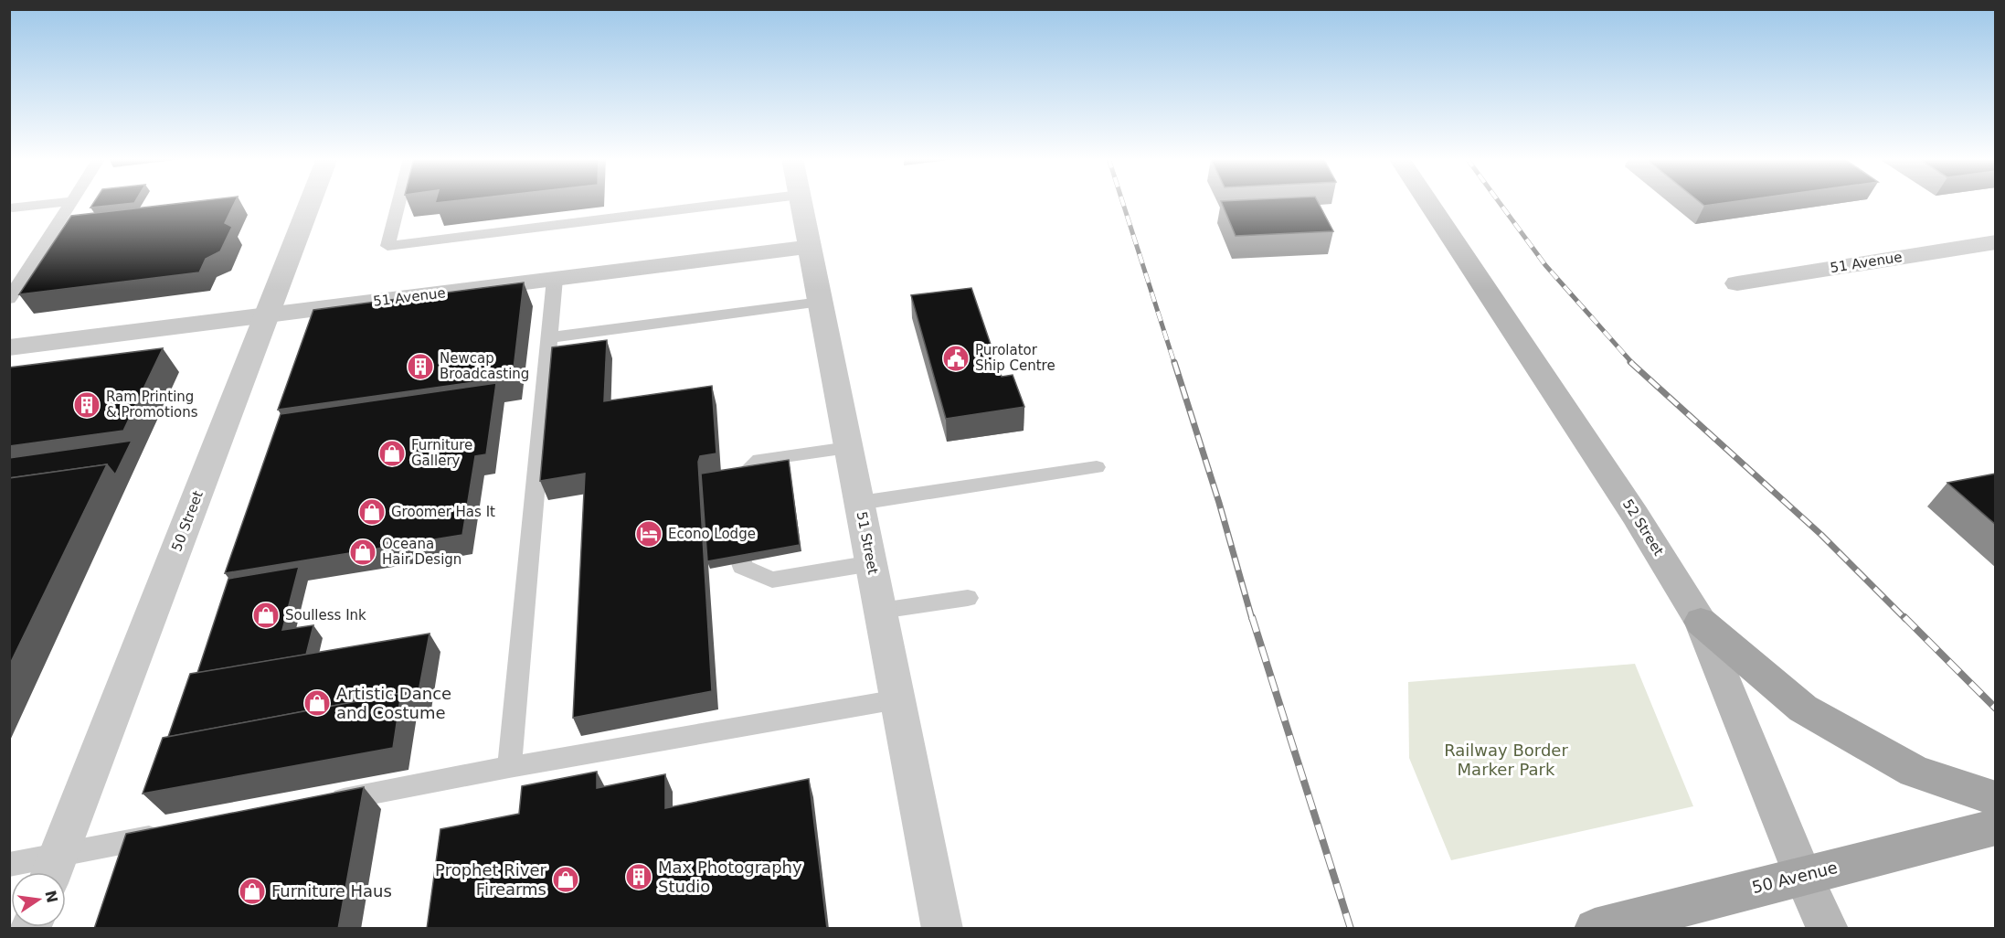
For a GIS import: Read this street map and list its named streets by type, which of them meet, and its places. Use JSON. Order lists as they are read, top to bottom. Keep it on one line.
{"streets":{"main road":["52 Street","50 Avenue"],"street":["51 Avenue","50 Street","51 Street"]},"crossings":[["51 Avenue","50 Street"],["51 Avenue","51 Street"],["52 Street","50 Avenue"]],"parks":["Railway Border Marker Park"],"places":{"public building":["Purolator Ship Centre"],"building":["Newcap Broadcasting","Ram Printing & Promotions","Max Photography Studio"],"shop":["Furniture Gallery","Groomer Has It","Oceana Hair Design","Soulless Ink","Artistic Dance and Costume","Prophet River Firearms","Furniture Haus"],"hotel":["Econo Lodge"]},"north":"right"}
